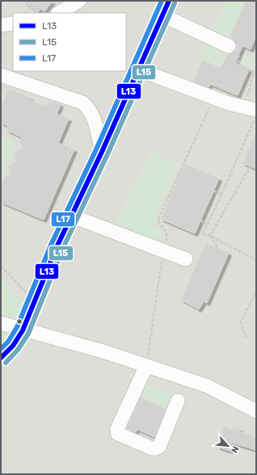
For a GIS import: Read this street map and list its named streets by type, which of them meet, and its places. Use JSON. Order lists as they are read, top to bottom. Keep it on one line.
{"lines":["transit line L13","transit line L17","transit line L15"],"legend":["L13","L15","L17"],"north":"bottom right"}
